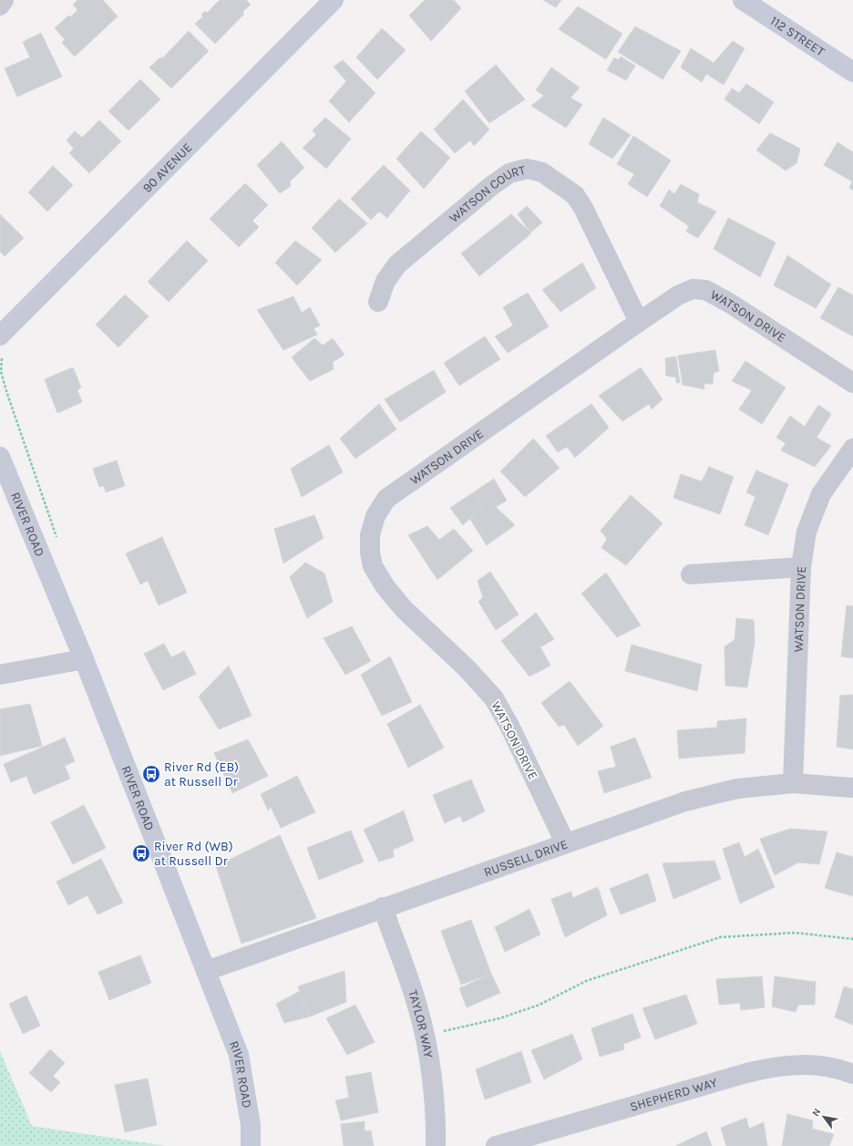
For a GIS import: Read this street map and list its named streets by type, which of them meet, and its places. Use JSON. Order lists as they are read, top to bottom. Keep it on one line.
{"streets":{"street":["112 STREET","90 AVENUE","WATSON COURT","WATSON DRIVE","RIVER ROAD","RUSSELL DRIVE","TAYLOR WAY","SHEPHERD WAY"]},"crossings":[["WATSON COURT","WATSON DRIVE"],["WATSON DRIVE","RUSSELL DRIVE"],["RIVER ROAD","RUSSELL DRIVE"],["RUSSELL DRIVE","TAYLOR WAY"]],"places":{"bus stop":["River Rd (EB) at Russell Dr","River Rd (WB) at Russell Dr"]},"north":"top left"}
